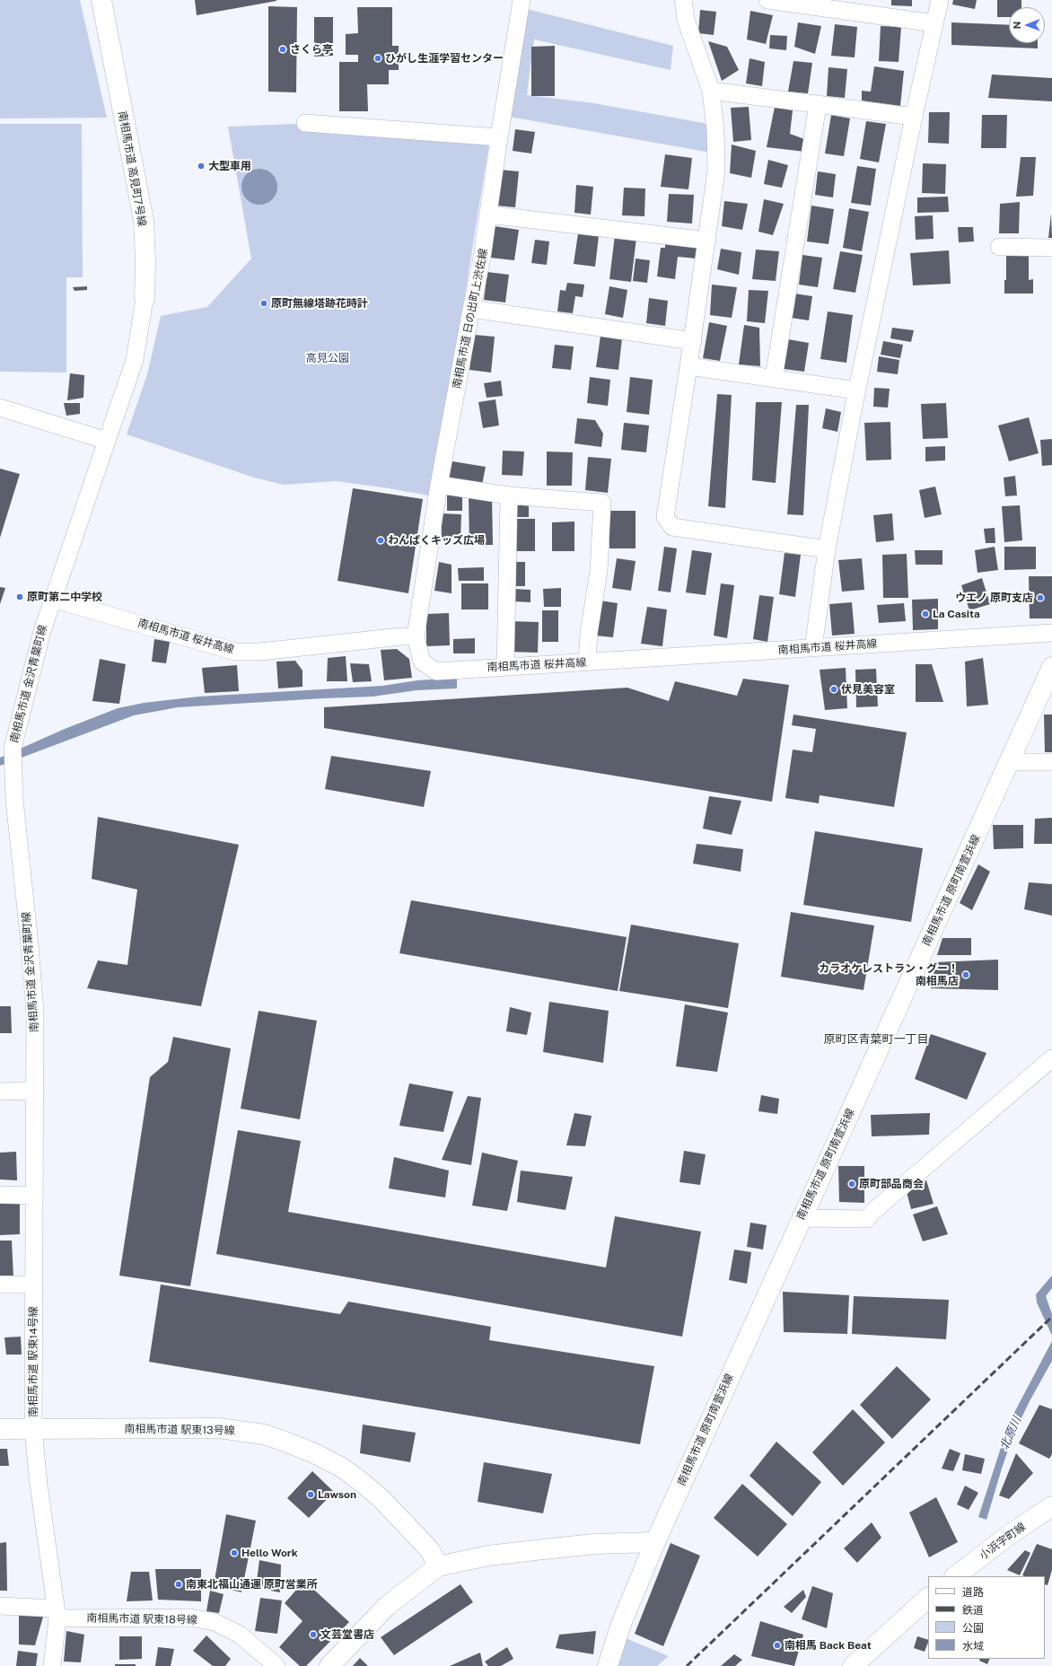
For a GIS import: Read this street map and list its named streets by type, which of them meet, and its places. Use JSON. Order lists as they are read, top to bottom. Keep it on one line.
{"streets":{"street":["南相馬市道 高見町7号線","南相馬市道 日の出町上渋佐線","南相馬市道 桜井高線","南相馬市道 金沢青葉町線","南相馬市道 原町南萱浜線","南相馬市道 駅東14号線","南相馬市道 駅東13号線","小浜字町線","南相馬市道 駅東18号線"]},"crossings":[["南相馬市道 高見町7号線","南相馬市道 金沢青葉町線"],["南相馬市道 日の出町上渋佐線","南相馬市道 桜井高線"],["南相馬市道 桜井高線","南相馬市道 金沢青葉町線"],["南相馬市道 金沢青葉町線","南相馬市道 駅東14号線"],["南相馬市道 駅東14号線","南相馬市道 駅東13号線"],["南相馬市道 駅東14号線","南相馬市道 駅東18号線"]],"districts":["原町区青葉町一丁目"],"water":["北原川"],"parks":["高見公園"],"places":["さくら亭","ひがし生涯学習センター","大型車用","原町無線塔跡花時計","わんぱくキッズ広場","原町第二中学校","ウエノ 原町支店","La Casita","伏見美容室","カラオケレストラン・グー！ 南相馬店","原町部品商会","Lawson","Hello Work","南東北福山通運 原町営業所","文芸堂書店","南相馬 Back Beat"],"legend":["道路","鉄道","公園","水域"],"north":"left"}
